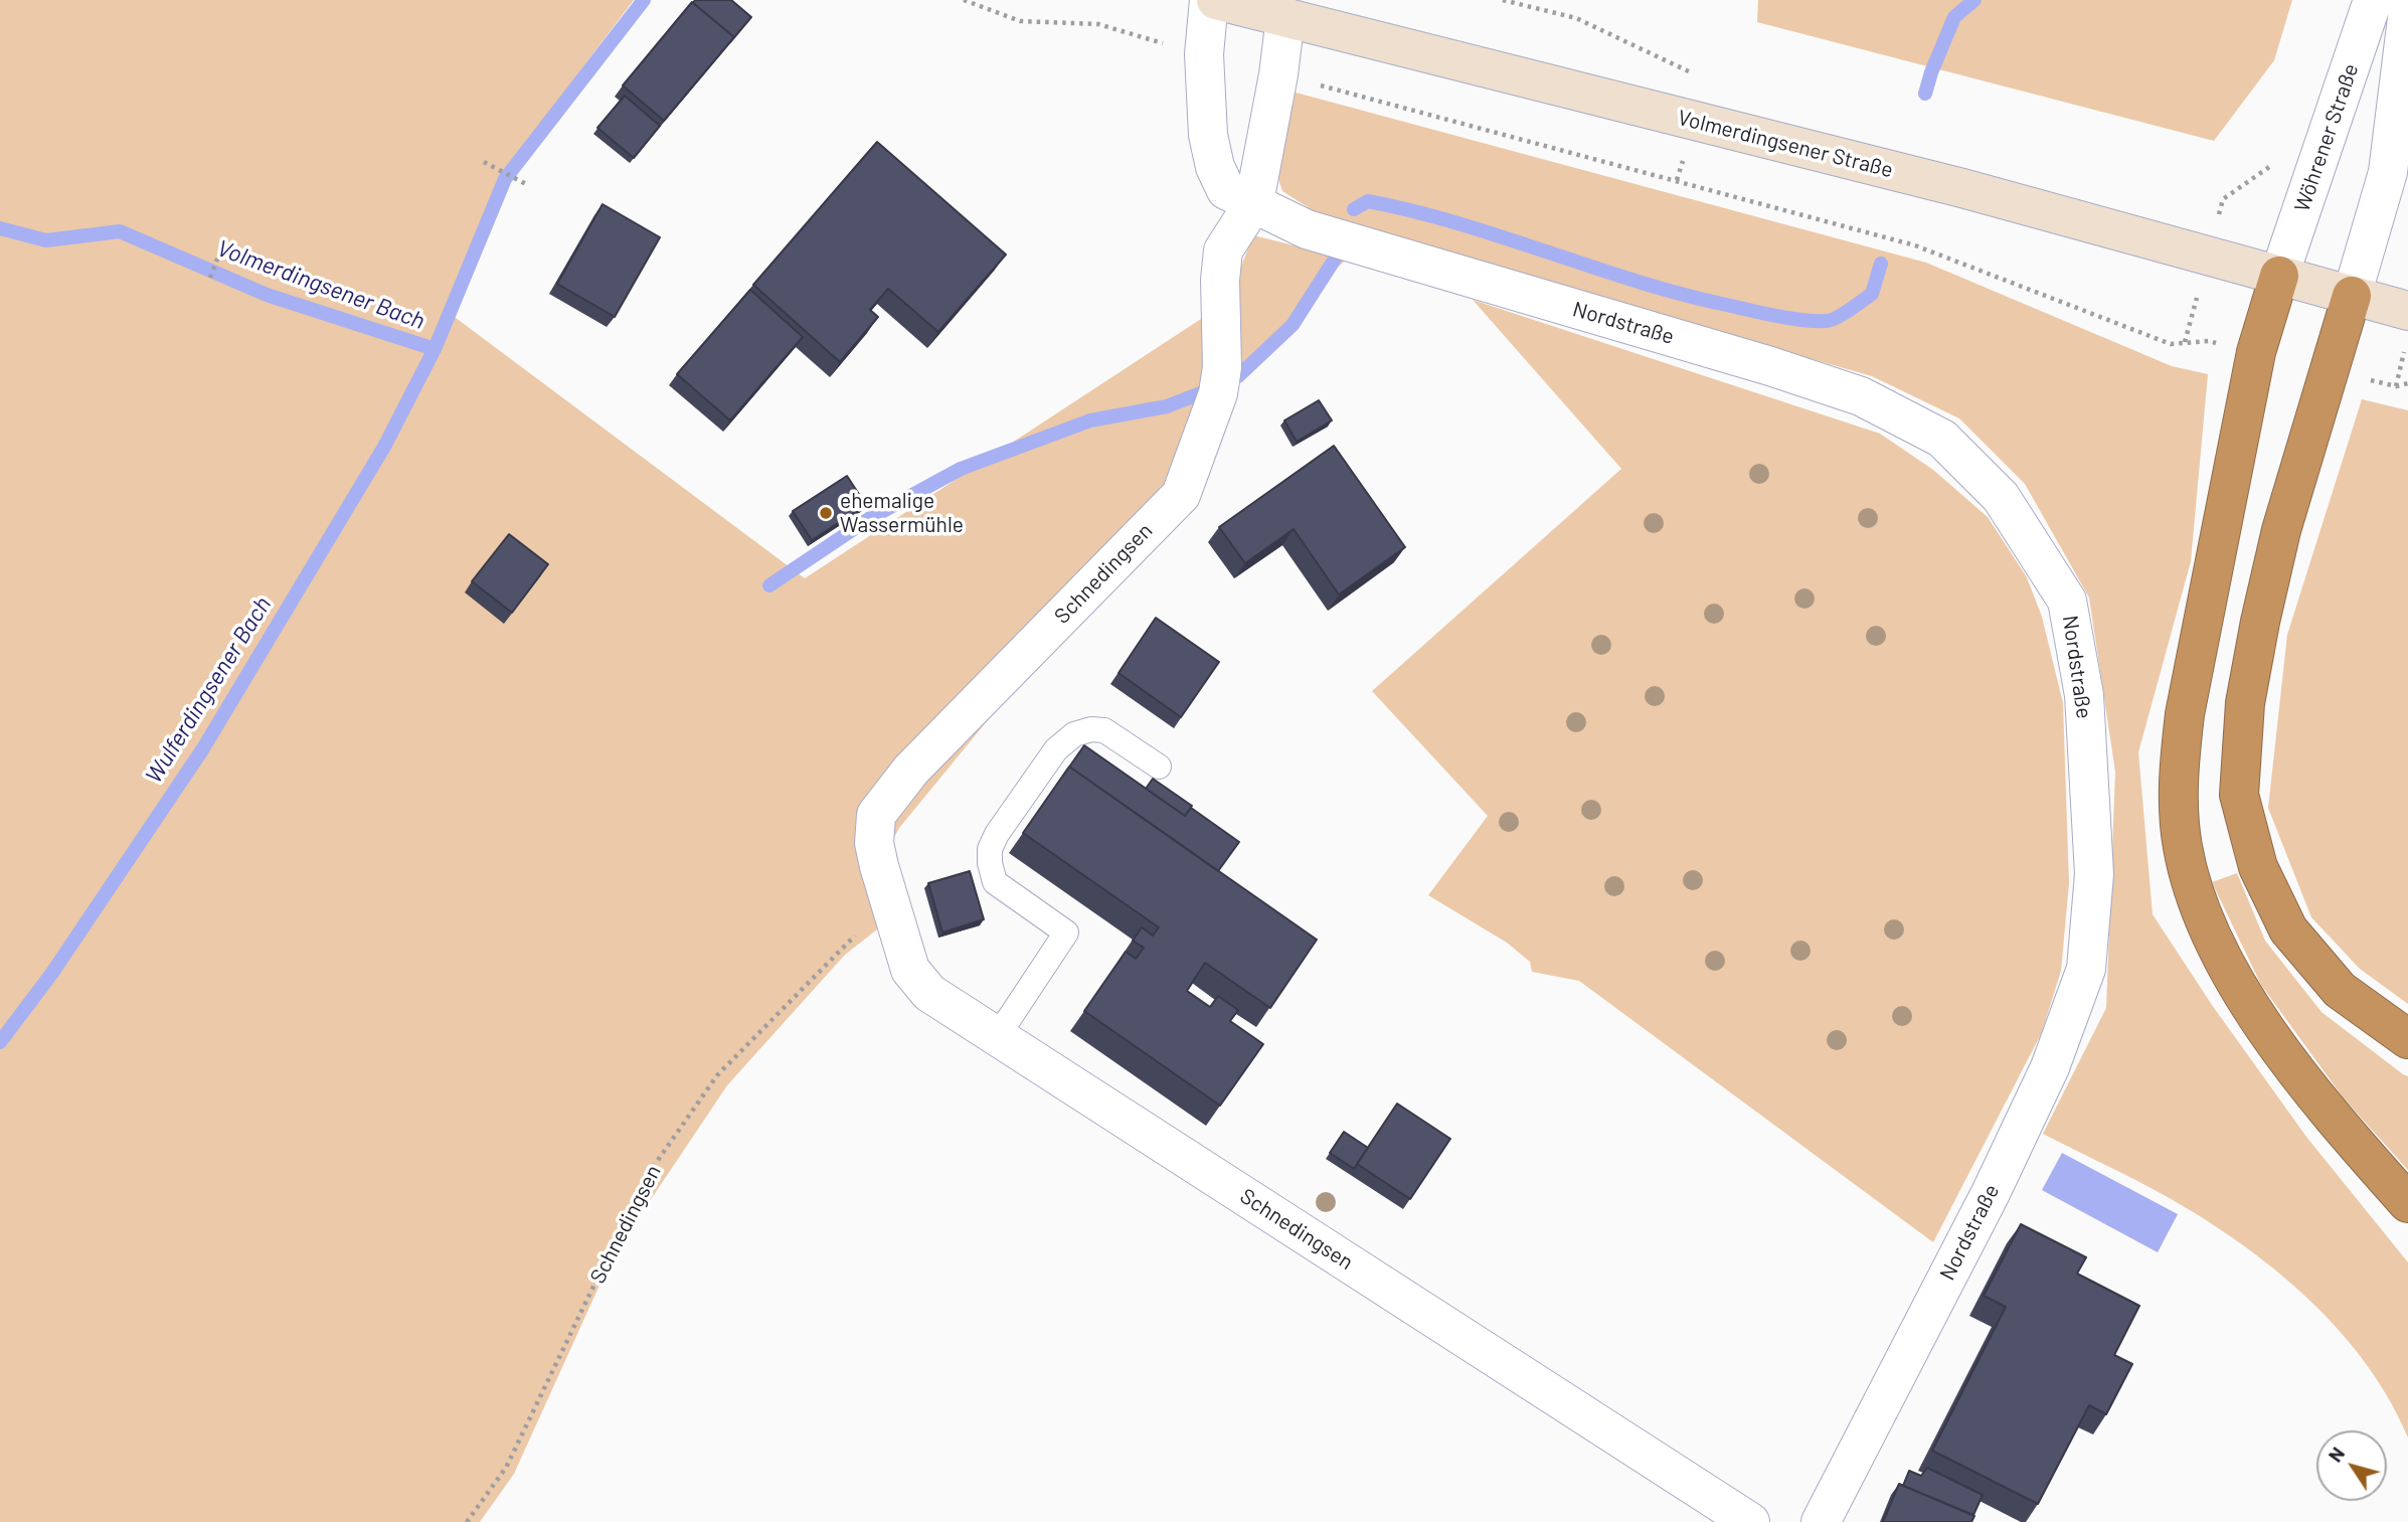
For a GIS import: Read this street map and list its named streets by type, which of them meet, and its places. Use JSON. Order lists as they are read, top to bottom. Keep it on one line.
{"streets":{"main road":["Volmerdingsener Straße"],"street":["Wöhrener Straße","Nordstraße","Schnedingsen"]},"crossings":[["Wöhrener Straße","Volmerdingsener Straße"],["Nordstraße","Schnedingsen"]],"water":["Volmerdingsener Bach","Wulferdingsener Bach"],"places":["ehemalige Wassermühle"],"north":"top left"}
